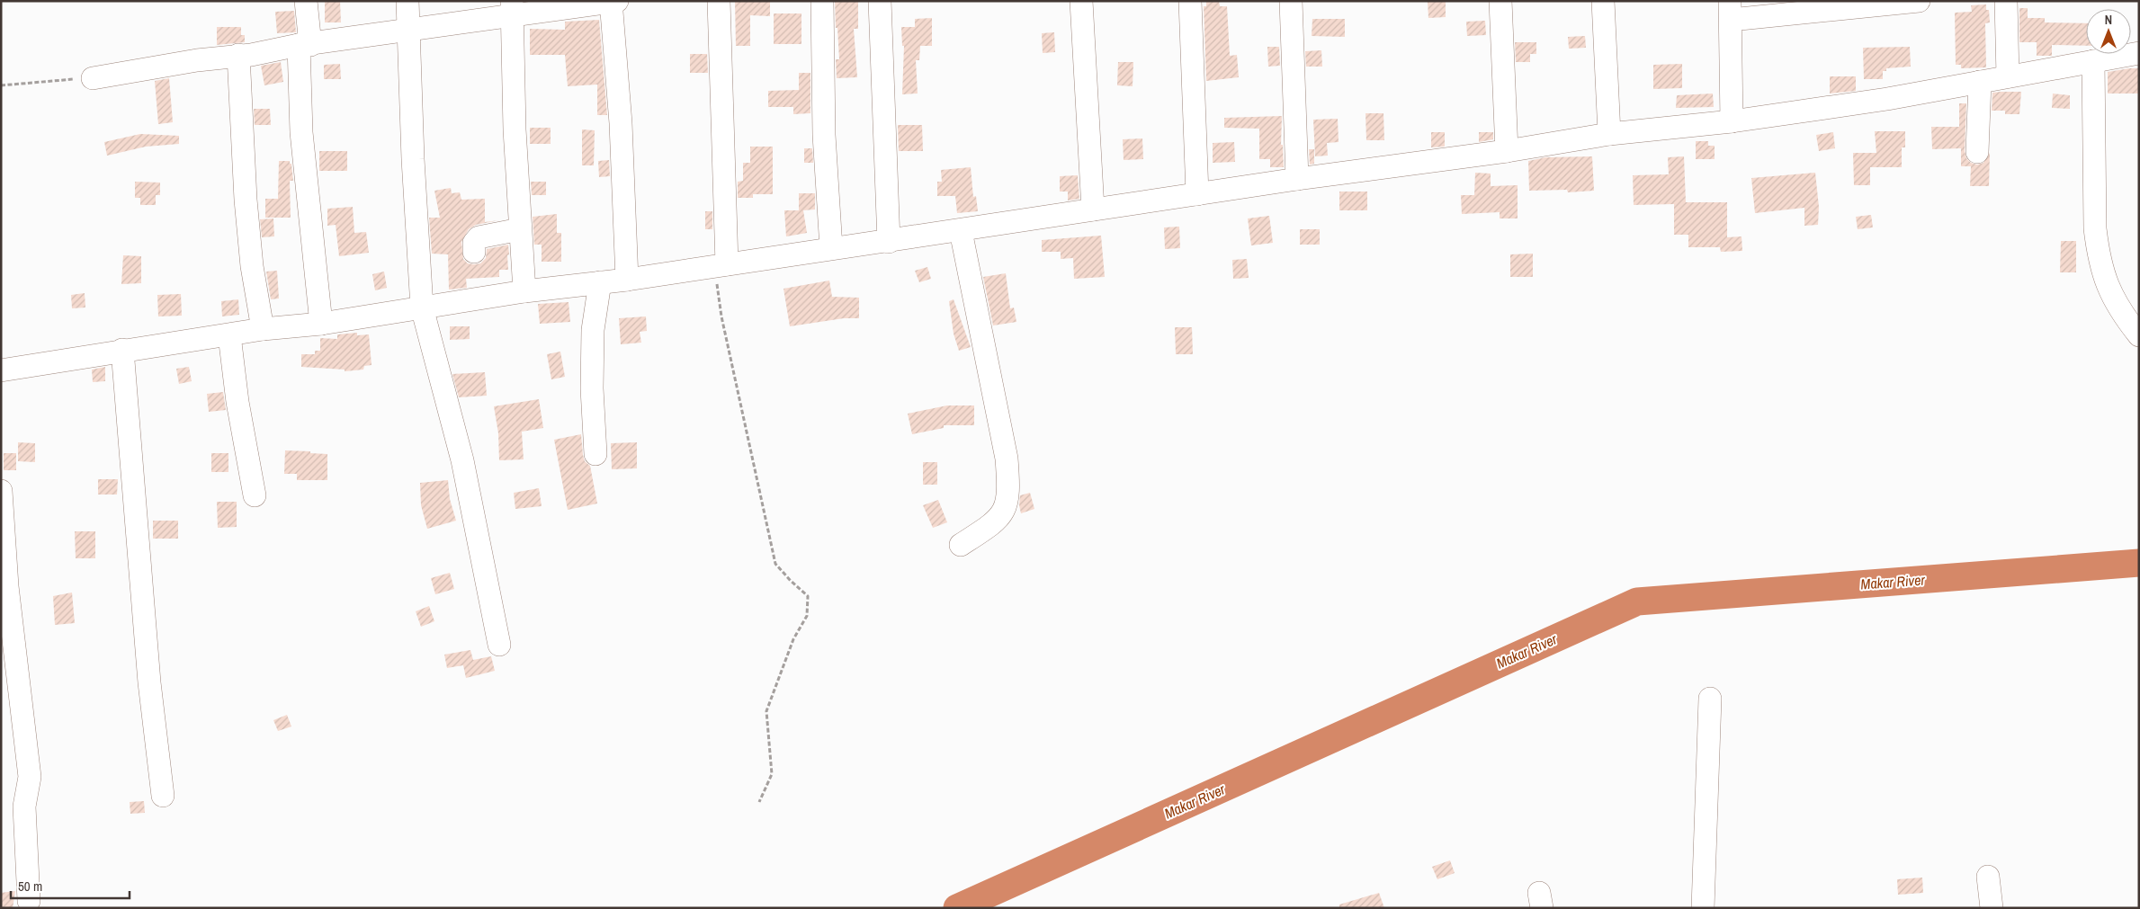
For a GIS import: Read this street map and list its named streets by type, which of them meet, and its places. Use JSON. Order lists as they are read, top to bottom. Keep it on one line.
{"water":["Makar River"],"scale_bar":"50 m","north":"top"}
